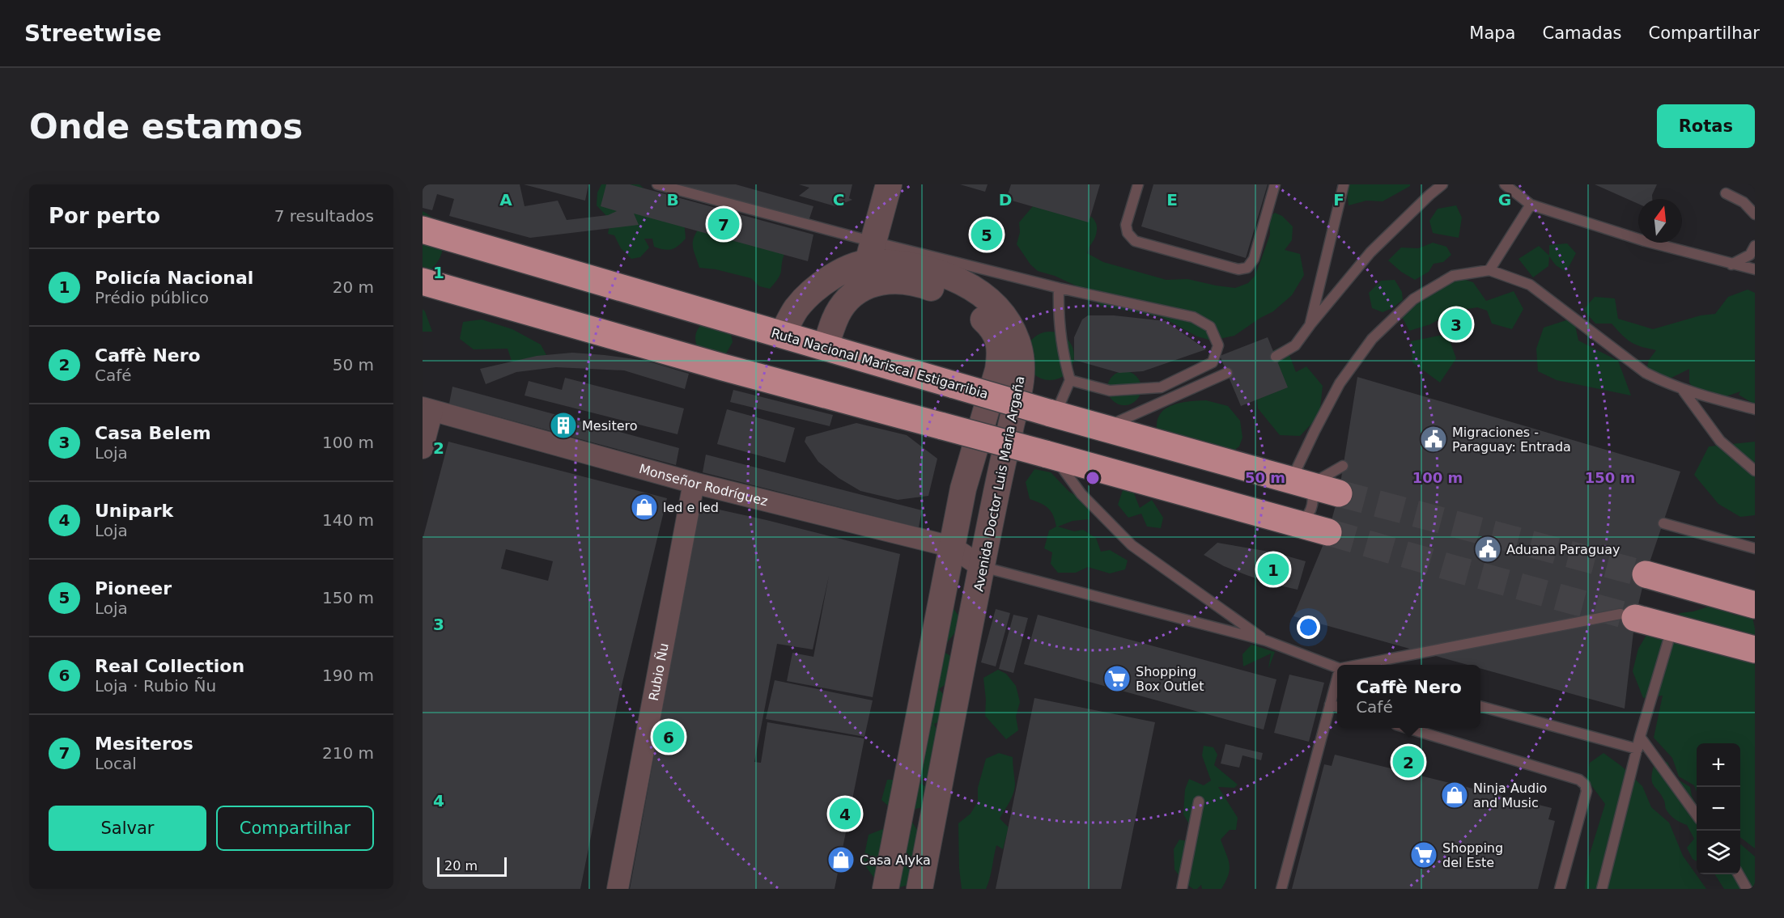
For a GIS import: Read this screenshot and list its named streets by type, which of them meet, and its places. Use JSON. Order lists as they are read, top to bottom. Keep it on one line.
{"streets":{"highway":["Ruta Nacional Mariscal Estigarribia"],"street":["Avenida Doctor Luis Maria Argaña","Monseñor Rodríguez","Rubio Ñu"]},"crossings":[["Ruta Nacional Mariscal Estigarribia","Avenida Doctor Luis Maria Argaña"],["Avenida Doctor Luis Maria Argaña","Monseñor Rodríguez"],["Monseñor Rodríguez","Rubio Ñu"]],"places":{"building":["Mesitero"],"public building":["Migraciones - Paraguay: Entrada","Aduana Paraguay"],"shop":["led e led","Ninja Audio and Music","Casa Alyka"],"supermarket":["Shopping Box Outlet","Shopping del Este"]},"scale_bar":"20 m","north":"top","page":{"header":"Streetwise","nav":["Mapa","Camadas","Compartilhar"],"buttons":["Rotas",["Salvar","Compartilhar"]],"title":"Onde estamos","heading":["Por perto","7 resultados"],"pins":["7","5","3","1","6","2","4"],"list":[{"mark":"1","name":"Policía Nacional","note":"Prédio público","value":"20 m"},{"mark":"2","name":"Caffè Nero","note":"Café","value":"50 m"},{"mark":"3","name":"Casa Belem","note":"Loja","value":"100 m"},{"mark":"4","name":"Unipark","note":"Loja","value":"140 m"},{"mark":"5","name":"Pioneer","note":"Loja","value":"150 m"},{"mark":"6","name":"Real Collection","note":"Loja · Rubio Ñu","value":"190 m"},{"mark":"7","name":"Mesiteros","note":"Local","value":"210 m"}],"popup":["Caffè Nero","Café"],"map_buttons":["+","−"],"scale":"20 m"},"grid":{"columns":["A","B","C","D","E","F","G"],"rows":["1","2","3","4"]},"rings":["50 m","100 m","150 m"]}
